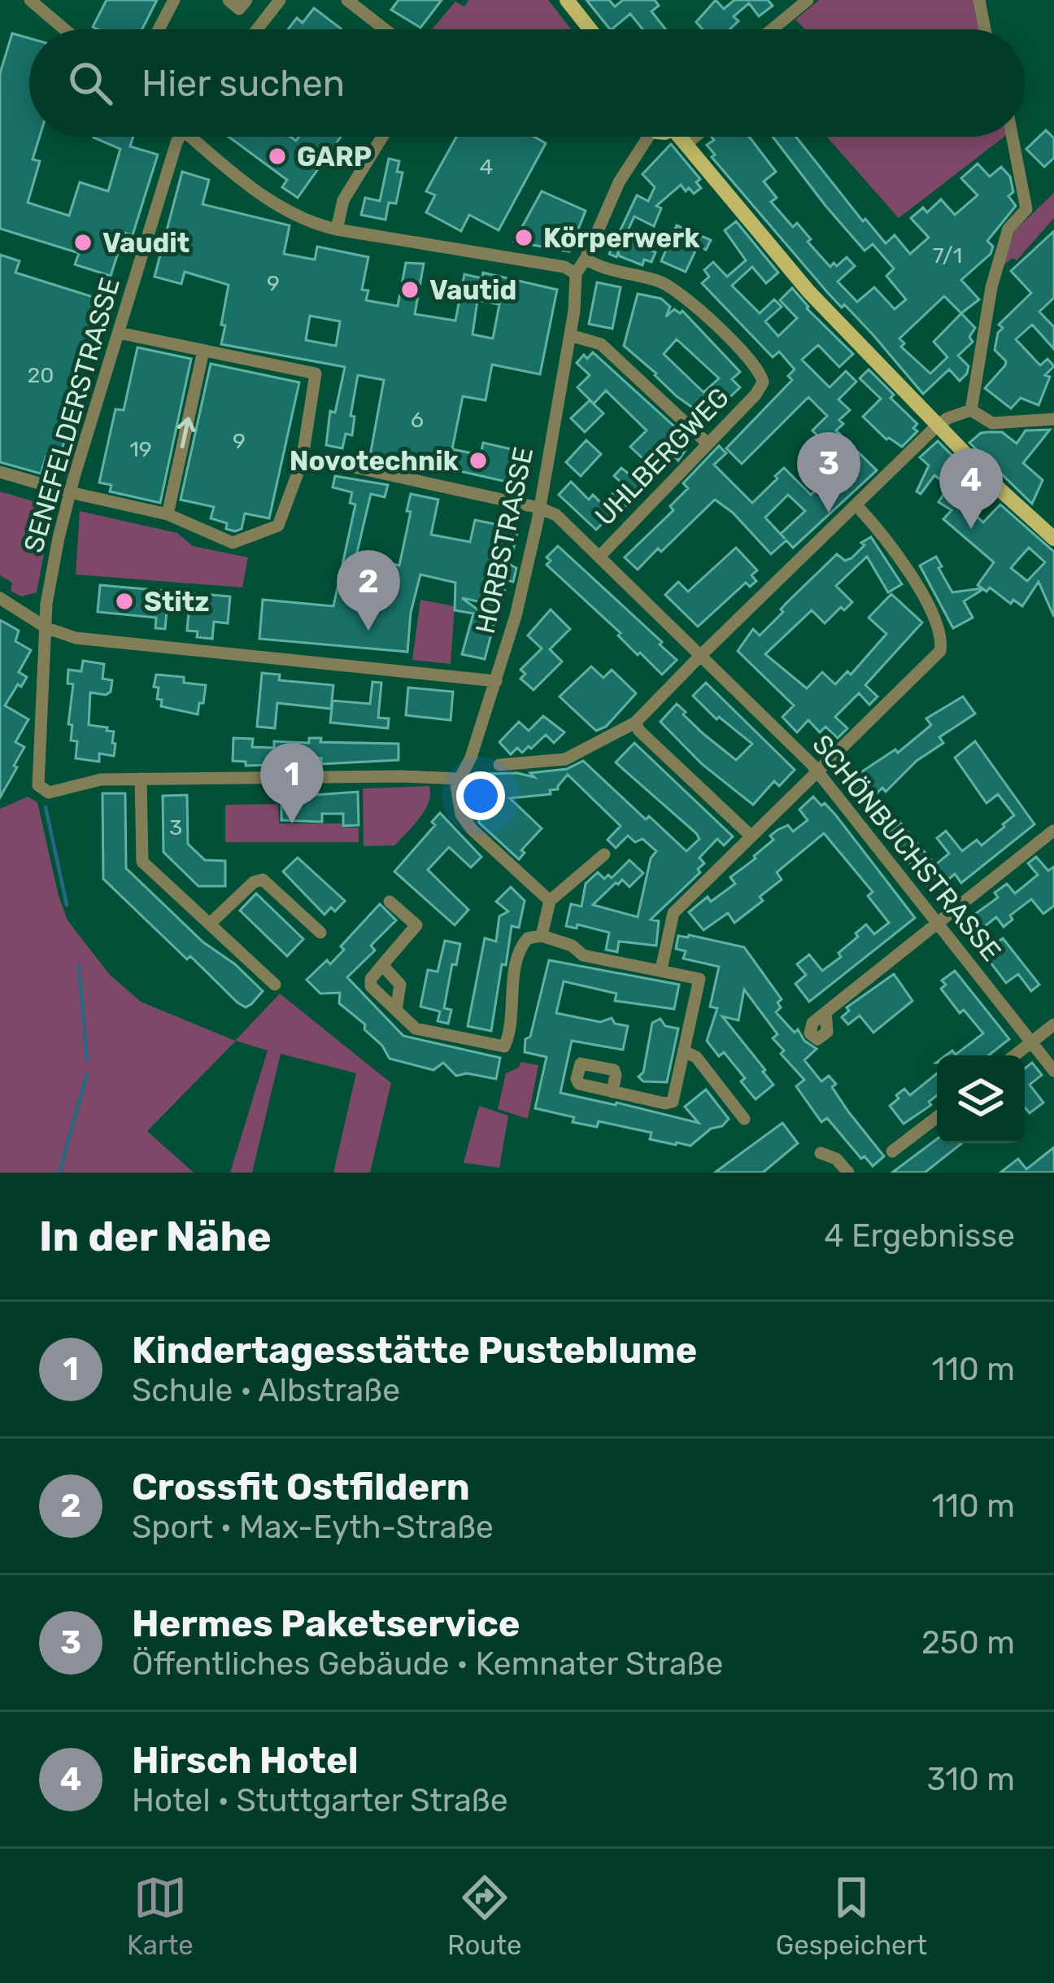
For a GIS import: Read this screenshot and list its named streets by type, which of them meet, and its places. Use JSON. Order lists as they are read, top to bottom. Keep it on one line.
{"streets":{"street":["SENEFELDERSTRASSE","UHLBERGWEG","HORBSTRASSE","SCHÖNBUCHSTRASSE"]},"crossings":[["UHLBERGWEG","HORBSTRASSE"],["UHLBERGWEG","SCHÖNBUCHSTRASSE"],["HORBSTRASSE","SCHÖNBUCHSTRASSE"]],"places":["GARP","Körperwerk","Vaudit","Vautid","Novotechnik","Stitz"],"house_numbers":["4","7/1","9","20","6","9","19","3"],"page":{"search":"Hier suchen","pins":["3","4","2","1"],"heading":["In der Nähe","4 Ergebnisse"],"list":[{"mark":"1","name":"Kindertagesstätte Pusteblume","note":"Schule · Albstraße","value":"110 m"},{"mark":"2","name":"Crossfit Ostfildern","note":"Sport · Max-Eyth-Straße","value":"110 m"},{"mark":"3","name":"Hermes Paketservice","note":"Öffentliches Gebäude · Kemnater Straße","value":"250 m"},{"mark":"4","name":"Hirsch Hotel","note":"Hotel · Stuttgarter Straße","value":"310 m"}],"nav":["Karte","Route","Gespeichert"]}}
